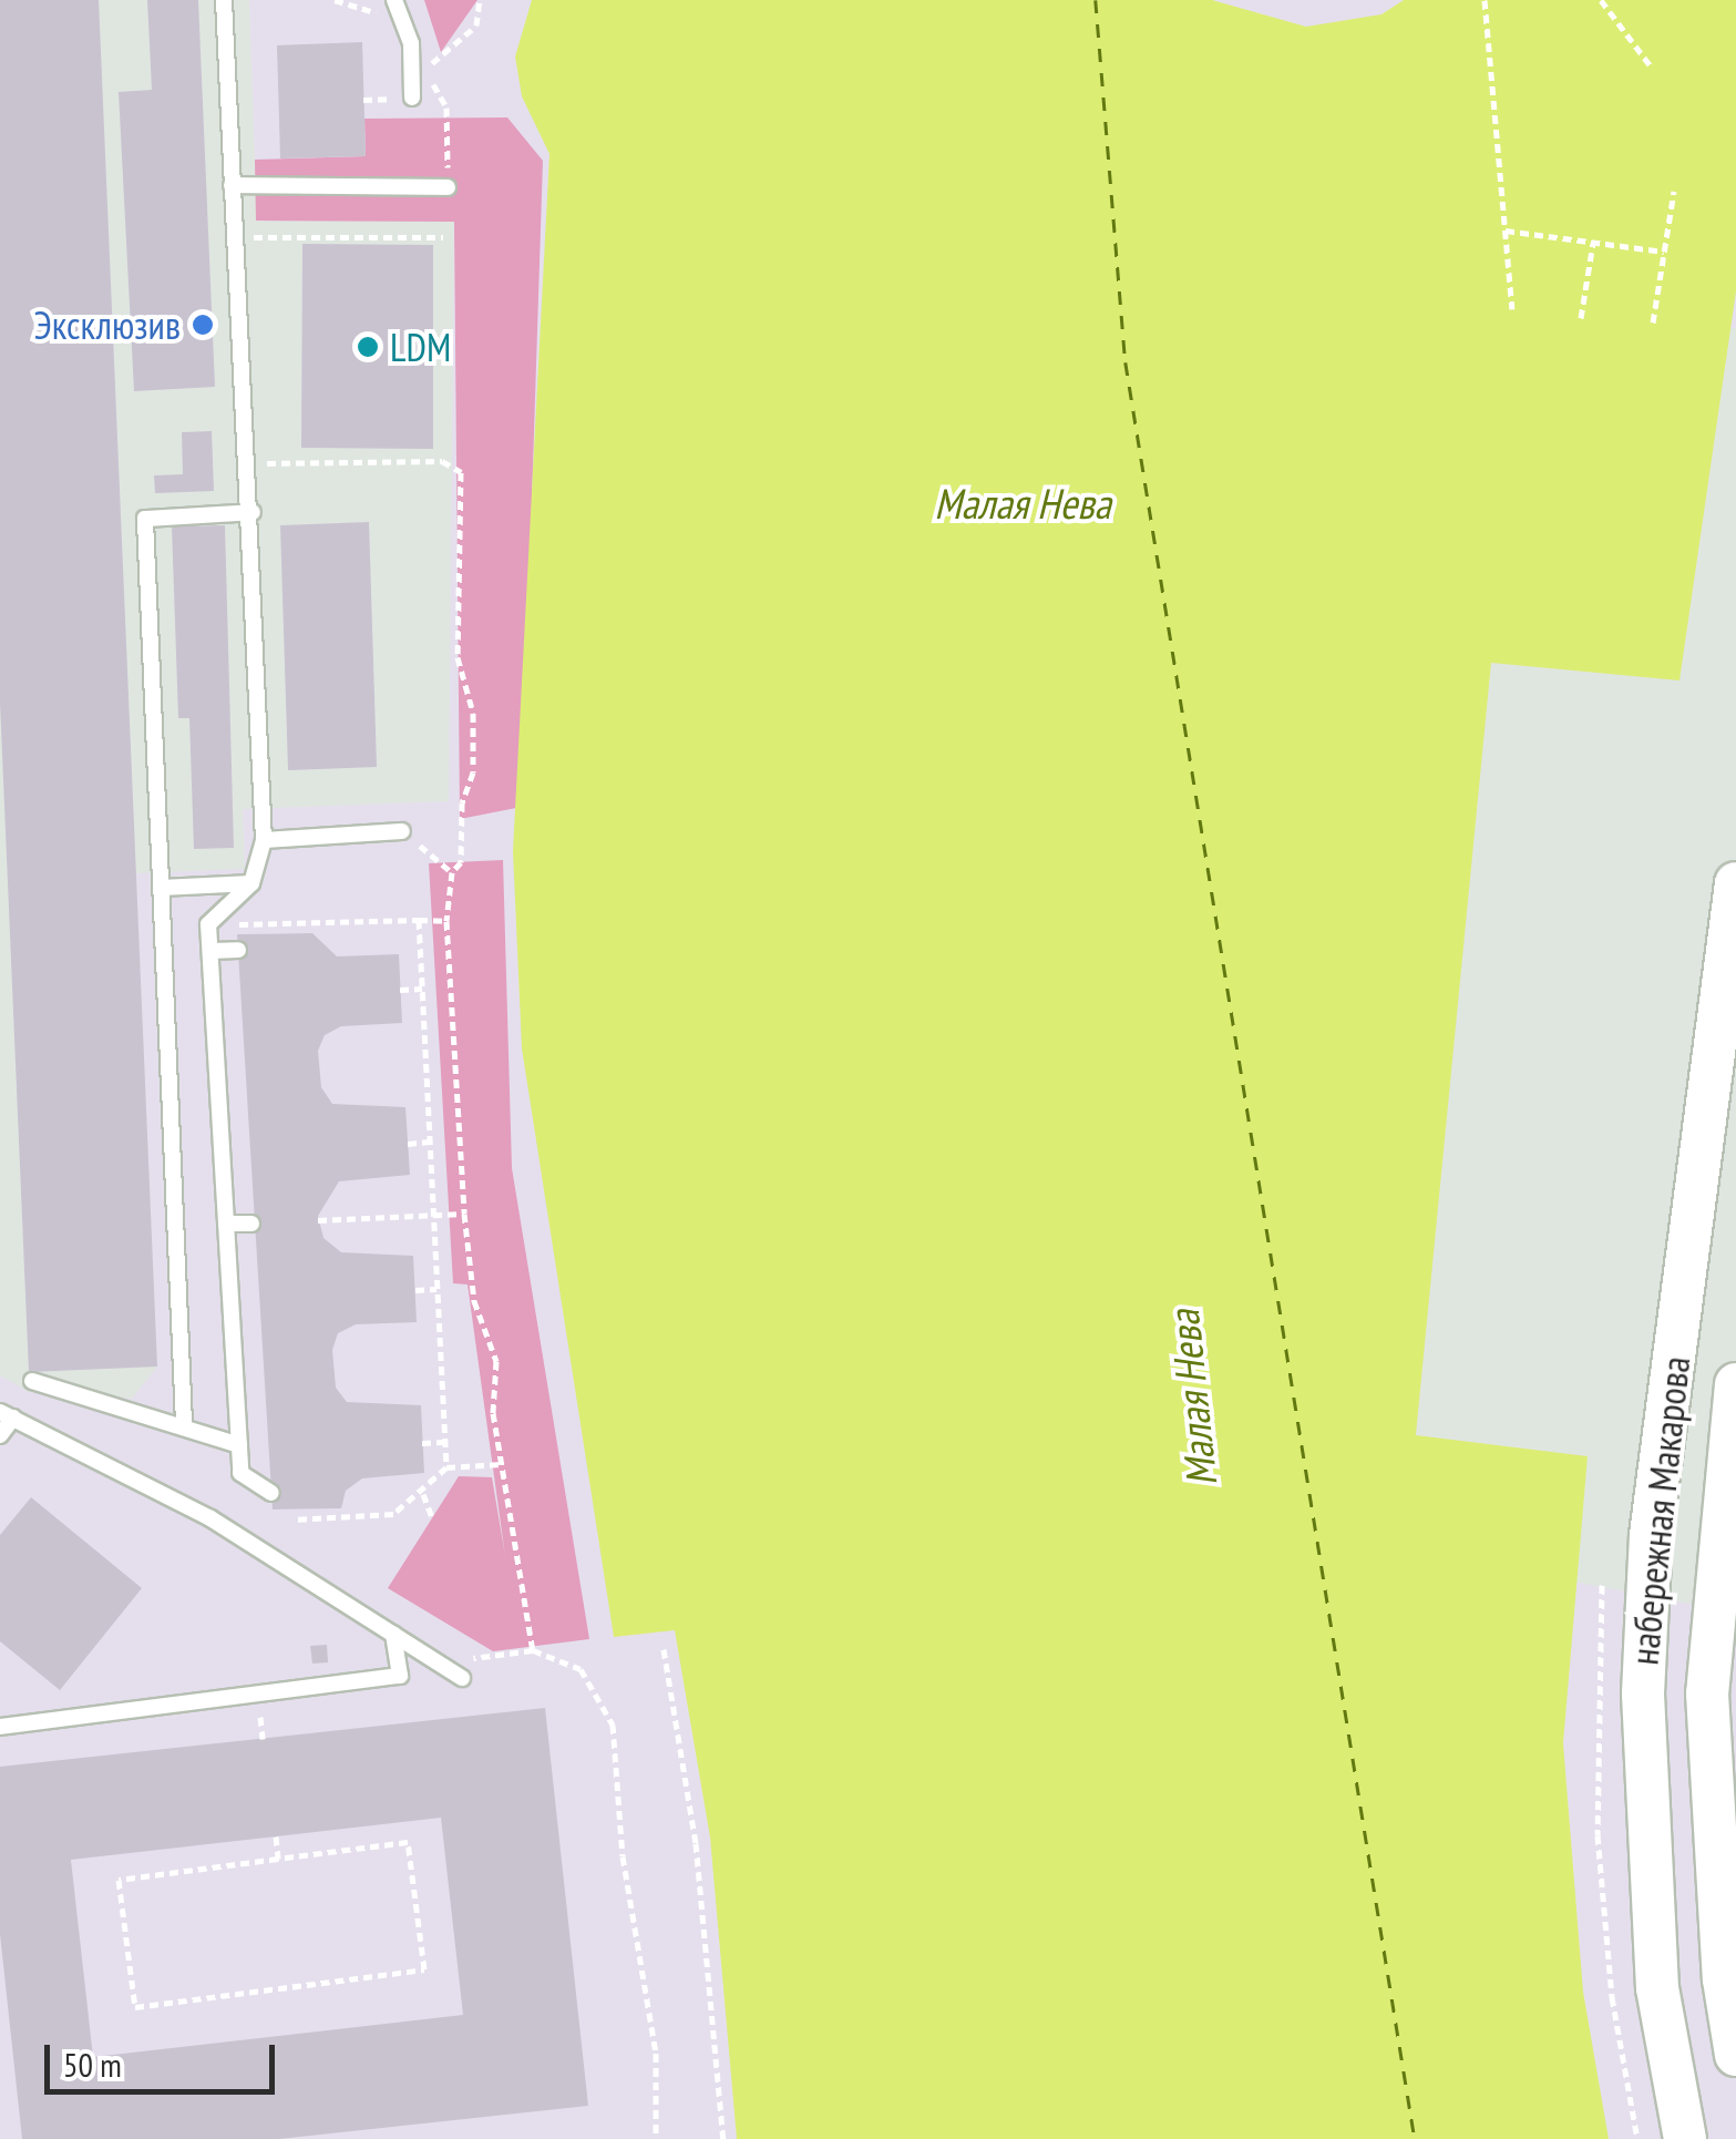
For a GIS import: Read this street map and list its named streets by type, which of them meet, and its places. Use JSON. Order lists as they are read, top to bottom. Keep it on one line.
{"streets":{"main road":["набережная Макарова"]},"water":["Малая Нева"],"places":["Эксклюзив","LDM"],"scale_bar":"50 m"}
